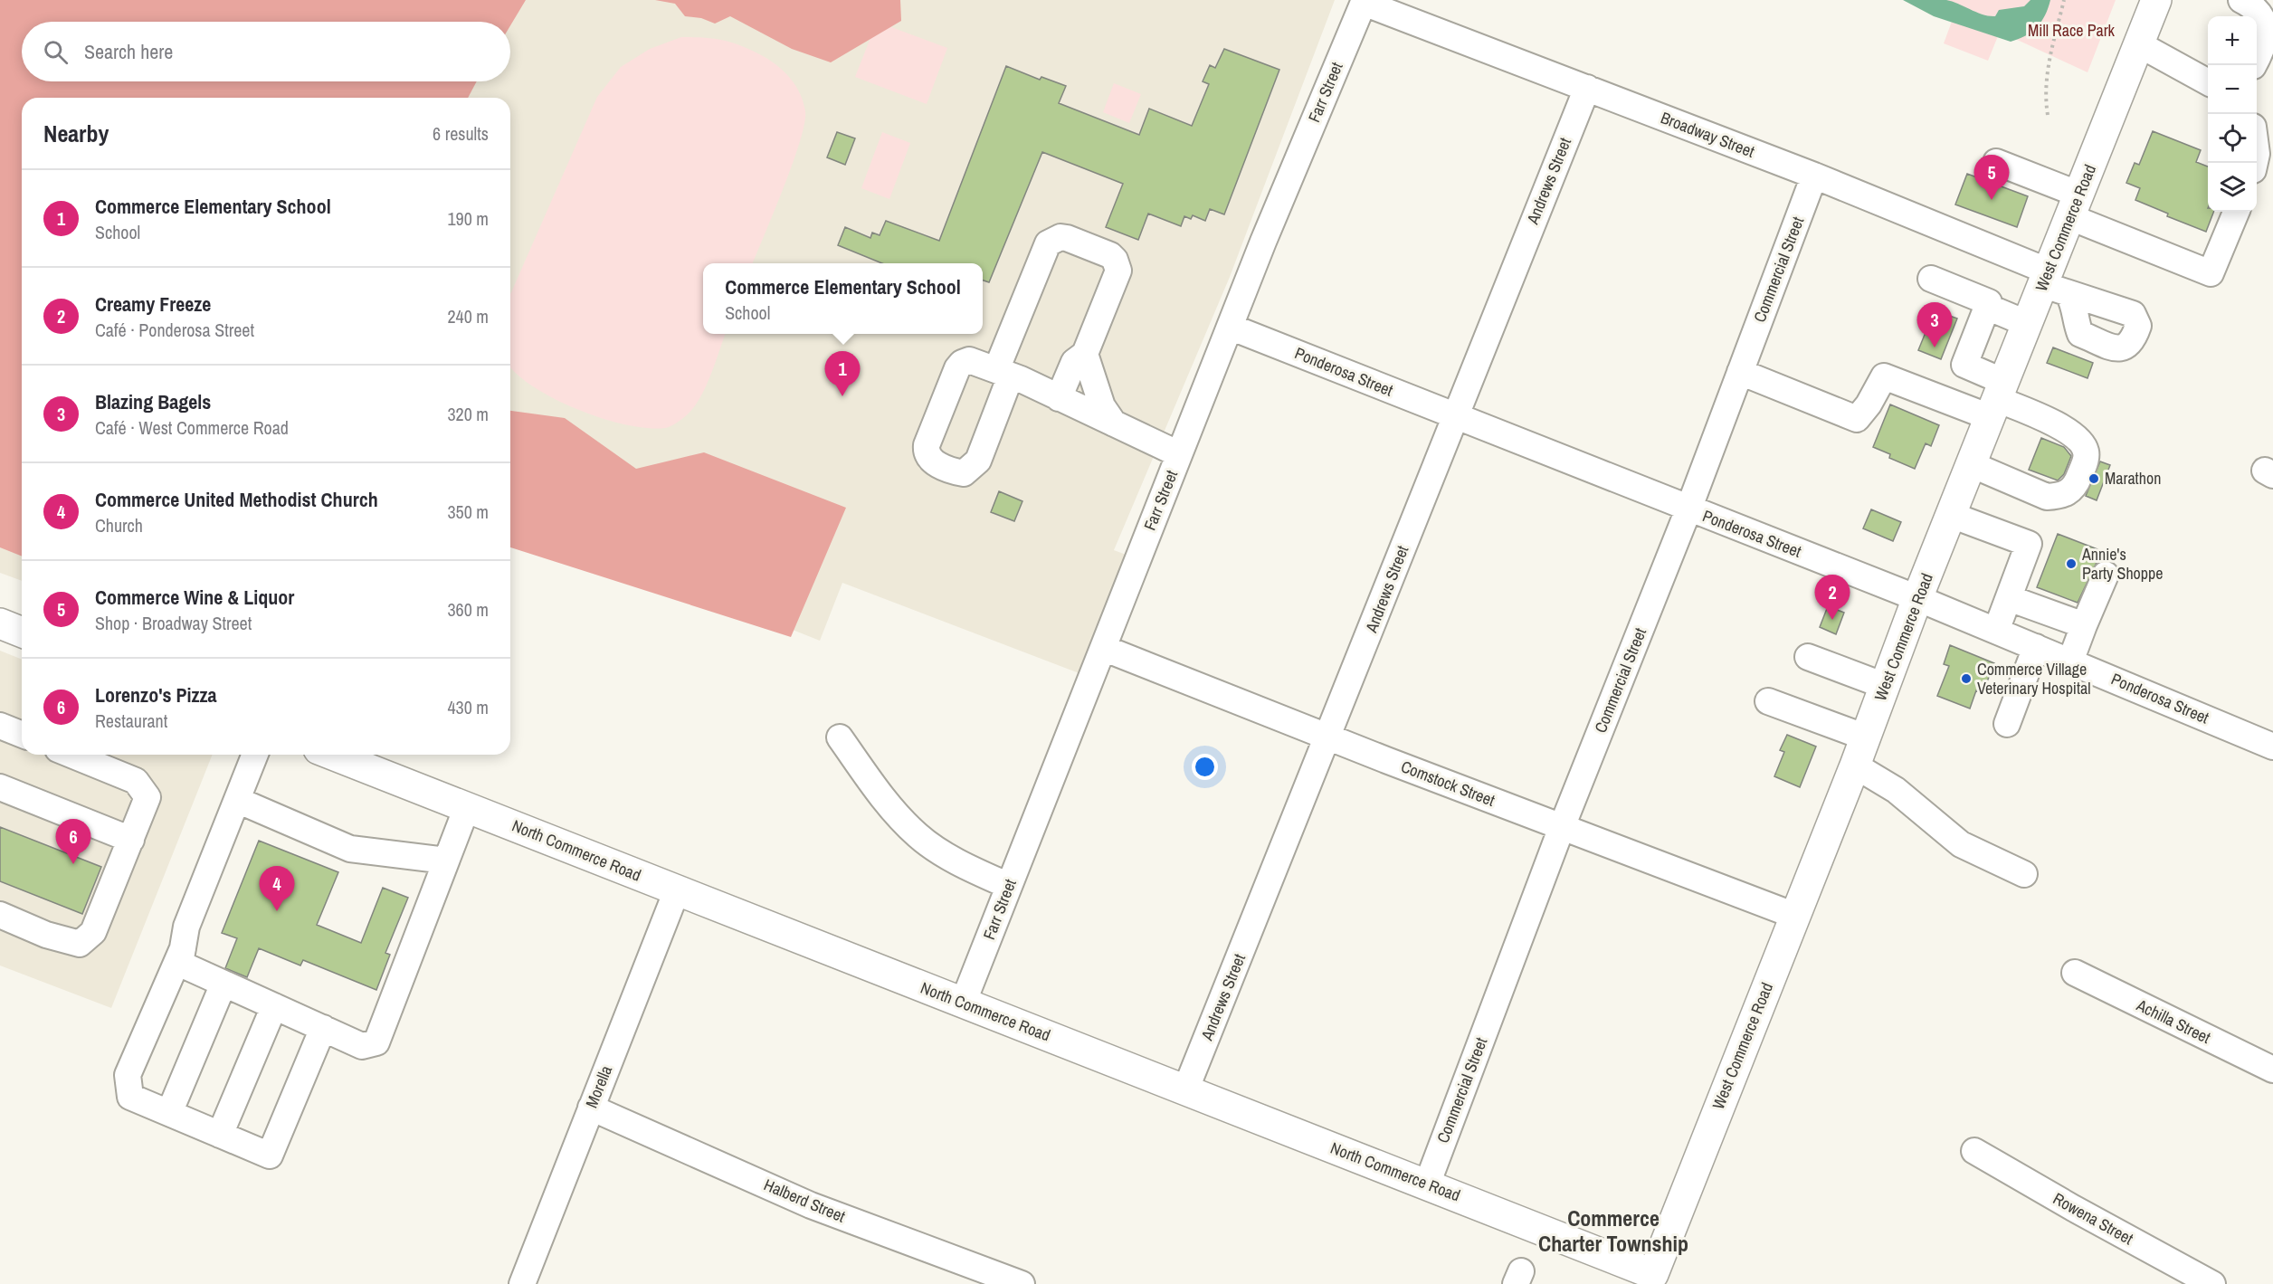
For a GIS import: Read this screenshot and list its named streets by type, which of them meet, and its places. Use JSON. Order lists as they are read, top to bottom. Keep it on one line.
{"streets":{"main road":["West Commerce Road","North Commerce Road"],"street":["Farr Street","Broadway Street","Andrews Street","Commercial Street","Ponderosa Street","Comstock Street","Achilla Street","Morella","Halberd Street","Rowena Street"]},"crossings":[["Farr Street","Broadway Street"],["Farr Street","Ponderosa Street"],["Farr Street","Comstock Street"],["Farr Street","North Commerce Road"],["Broadway Street","Andrews Street"],["Broadway Street","West Commerce Road"],["Broadway Street","Commercial Street"],["Andrews Street","Ponderosa Street"],["Andrews Street","Comstock Street"],["Andrews Street","North Commerce Road"],["West Commerce Road","Ponderosa Street"],["West Commerce Road","Comstock Street"],["West Commerce Road","North Commerce Road"],["Commercial Street","Ponderosa Street"],["Commercial Street","Comstock Street"],["Commercial Street","North Commerce Road"],["North Commerce Road","Morella"],["Morella","Halberd Street"]],"districts":["Commerce Charter Township"],"parks":["Mill Race Park"],"places":["Marathon","Annie's Party Shoppe","Commerce Village Veterinary Hospital"],"page":{"map_buttons":["+","−"],"search":"Search here","heading":["Nearby","6 results"],"pins":["5","3","1","2","6","4"],"list":[{"mark":"1","name":"Commerce Elementary School","note":"School","value":"190 m"},{"mark":"2","name":"Creamy Freeze","note":"Café · Ponderosa Street","value":"240 m"},{"mark":"3","name":"Blazing Bagels","note":"Café · West Commerce Road","value":"320 m"},{"mark":"4","name":"Commerce United Methodist Church","note":"Church","value":"350 m"},{"mark":"5","name":"Commerce Wine & Liquor","note":"Shop · Broadway Street","value":"360 m"},{"mark":"6","name":"Lorenzo's Pizza","note":"Restaurant","value":"430 m"}],"popup":["Commerce Elementary School","School"]}}
